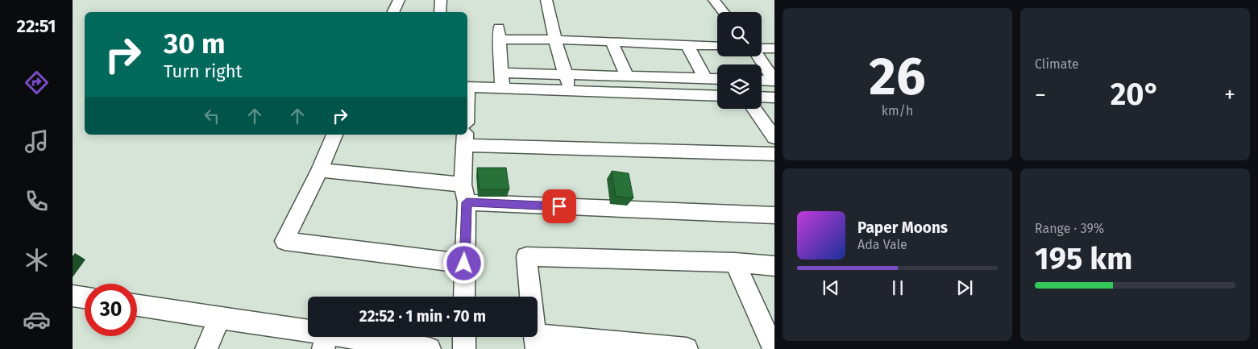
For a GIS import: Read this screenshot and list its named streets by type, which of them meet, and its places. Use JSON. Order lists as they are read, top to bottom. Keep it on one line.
{"page":{"tabs":"22:51","tile":[["26","km/h"],"Climate",["Range · 39%","195 km"]],"turn":["30 m","Turn right"],"heat":["−","20°","+"],"song":["Paper Moons","Ada Vale"],"limit":"30","trip":"22:52 · 1 min · 70 m"}}
